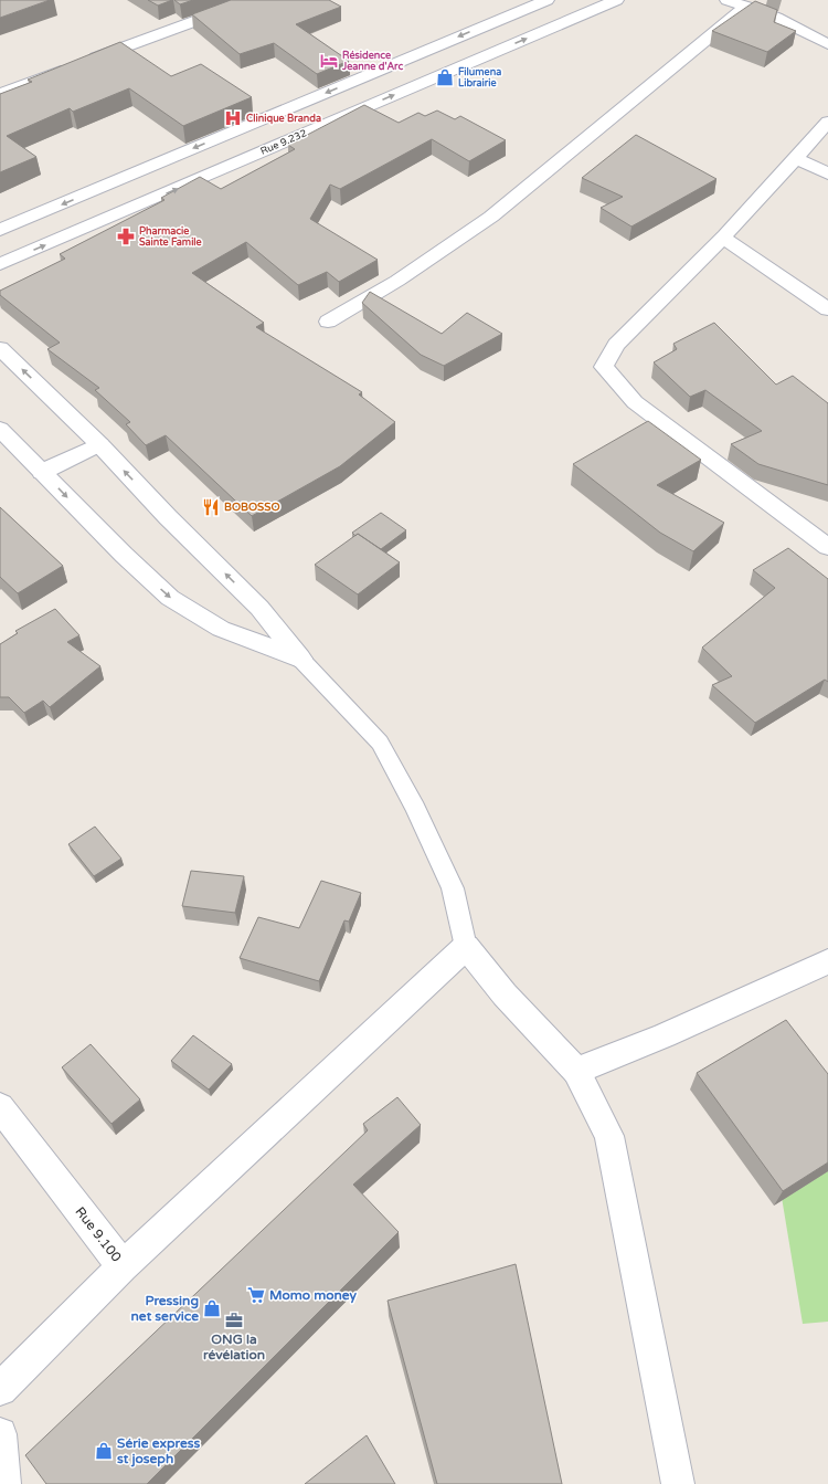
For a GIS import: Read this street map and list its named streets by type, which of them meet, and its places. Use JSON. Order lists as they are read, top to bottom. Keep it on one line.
{"streets":{"street":["Rue 9.232","Rue 9.100"]},"places":{"hotel":["Résidence Jeanne d'Arc"],"shop":["Filumena Librairie","Pressing net service","Série express st joseph"],"hospital":["Clinique Branda"],"pharmacy":["Pharmacie Sainte Famile"],"restaurant":["BOBOSSO"],"supermarket":["Momo money"],"office":["ONG la révélation"]}}
